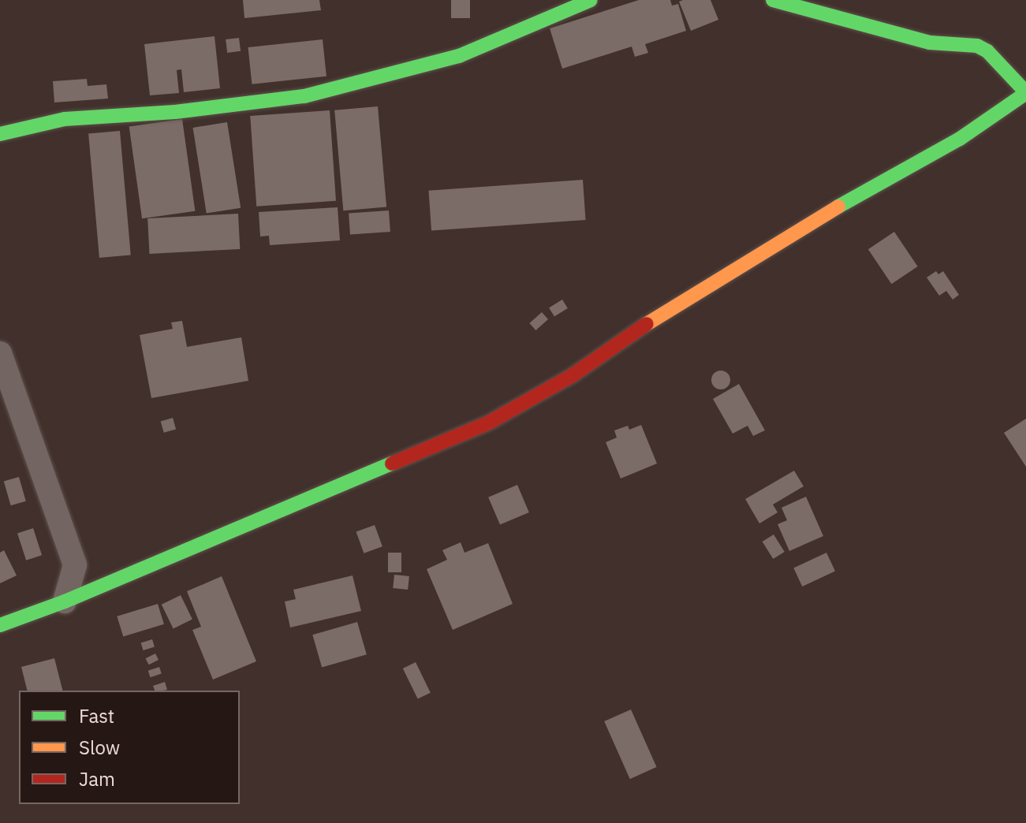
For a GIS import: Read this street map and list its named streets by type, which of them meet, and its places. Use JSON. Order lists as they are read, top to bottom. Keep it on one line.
{"legend":["Fast","Slow","Jam"]}
